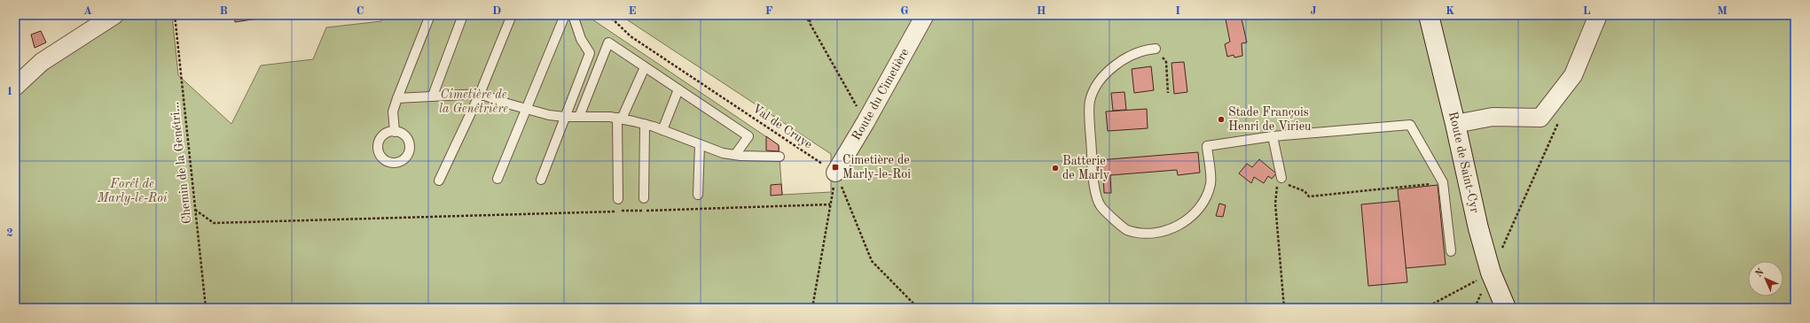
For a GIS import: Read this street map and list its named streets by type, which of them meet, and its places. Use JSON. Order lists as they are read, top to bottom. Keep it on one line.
{"streets":{"main road":["Route de Saint-Cyr"],"street":["Route du Cimetière"],"path":["Val de Cruye","Chemin de la Genétri..."]},"crossings":[["Route du Cimetière","Val de Cruye"]],"parks":["Cimetière de la Genêtrière","Forêt de Marly-le-Roi"],"places":{"other":["Stade François Henri de Virieu","Batterie de Marly"],"transit":["Cimetière de Marly-le-Roi"]},"north":"top left","grid":{"columns":["A","B","C","D","E","F","G","H","I","J","K","L","M"],"rows":["1","2"]}}
